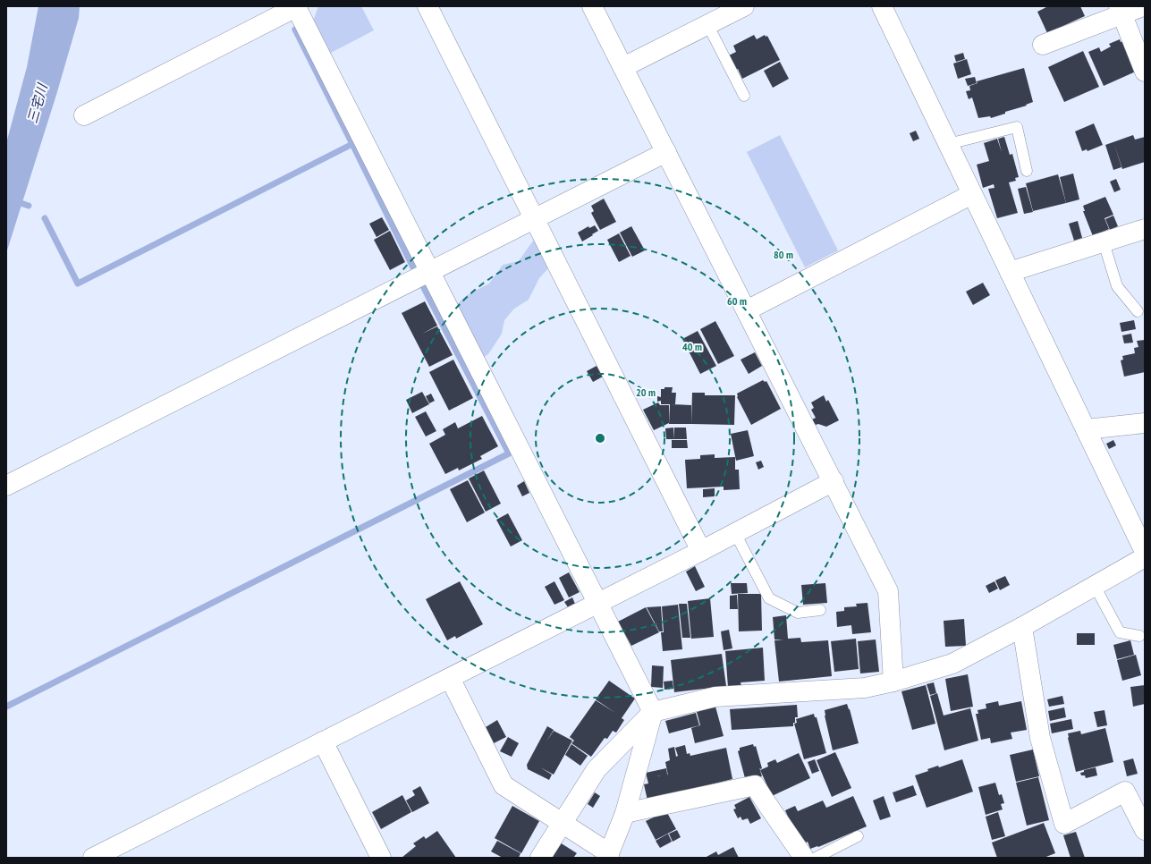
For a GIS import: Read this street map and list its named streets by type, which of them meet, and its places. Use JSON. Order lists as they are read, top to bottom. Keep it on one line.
{"water":["三宅川"],"rings":["80 m","60 m","40 m","20 m"]}
